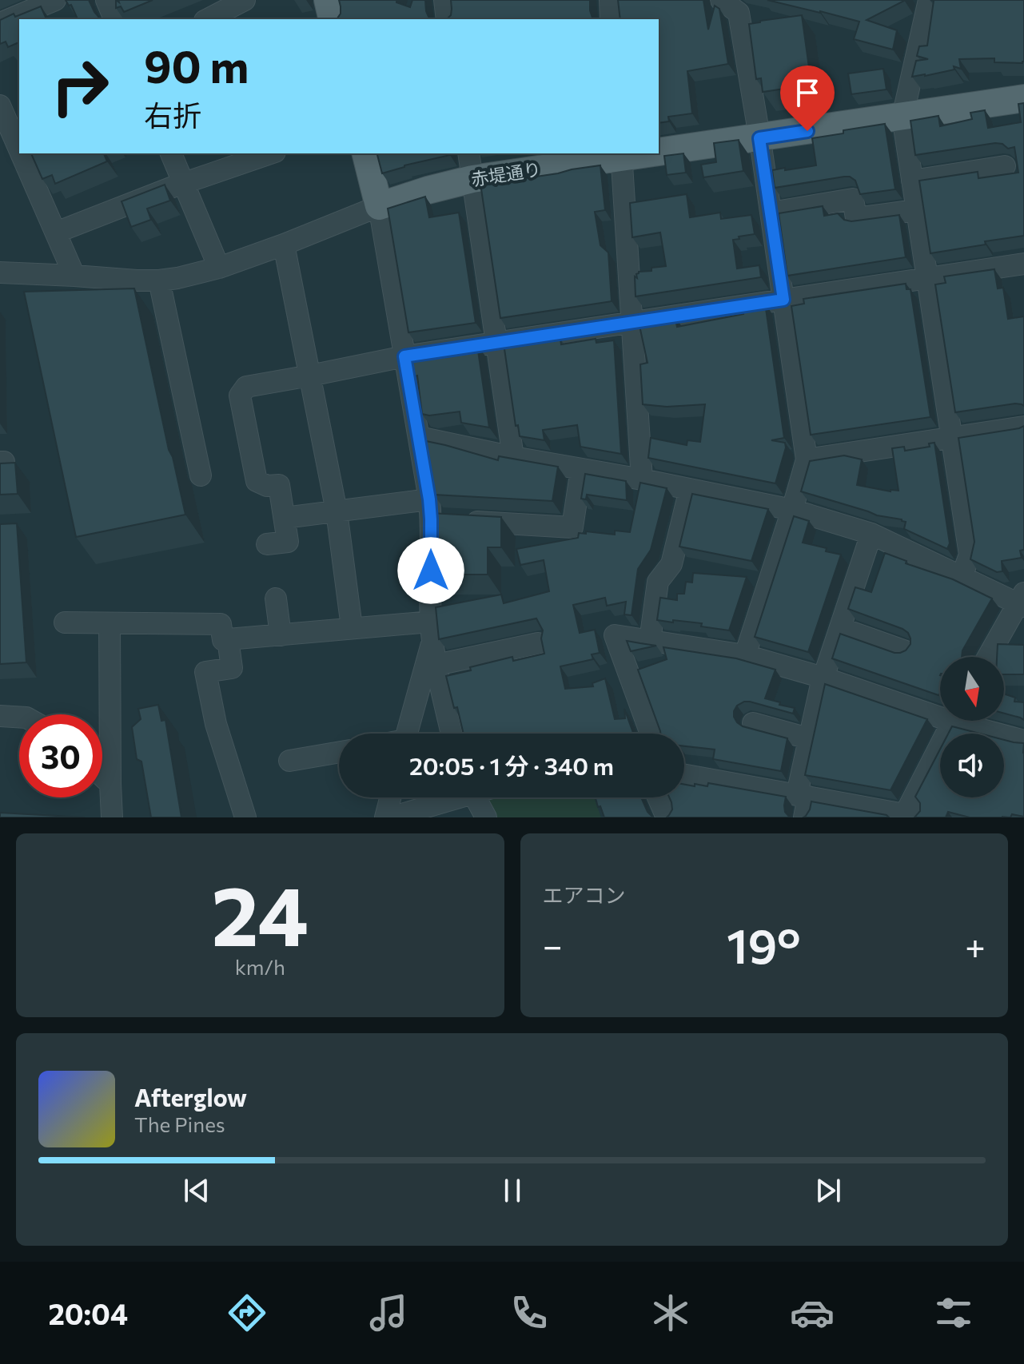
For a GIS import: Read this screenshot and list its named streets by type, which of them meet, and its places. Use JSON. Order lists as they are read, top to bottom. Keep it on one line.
{"streets":{"main road":["赤堤通り"]},"north":"bottom","page":{"turn":["90 m","右折"],"limit":"30","trip":"20:05 · 1 分 · 340 m","tile":[["24","km/h"],"エアコン"],"heat":["−","19°","+"],"song":["Afterglow","The Pines"],"tabs":"20:04"}}
